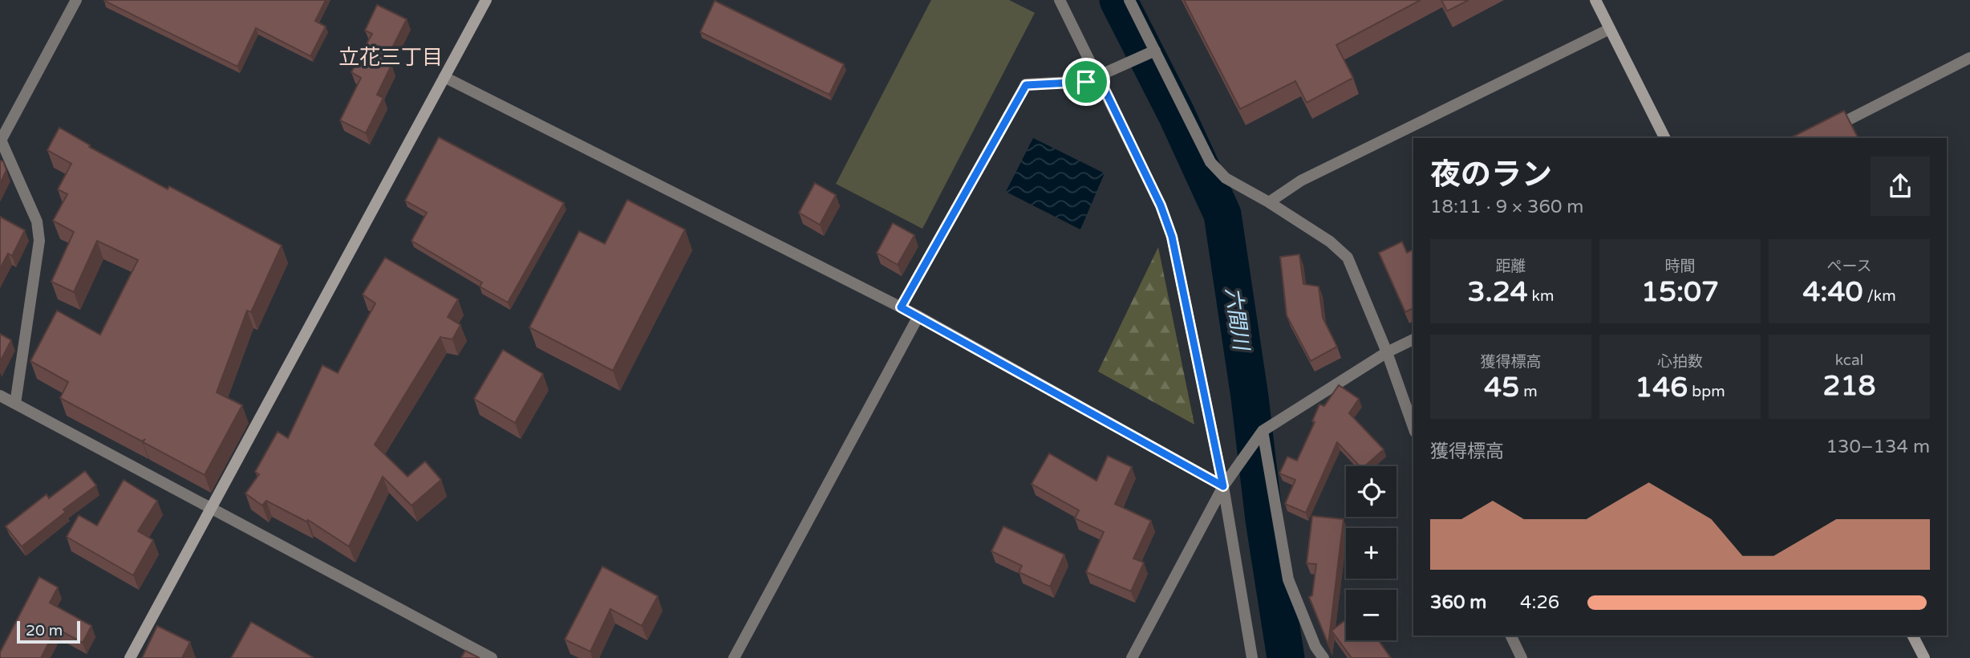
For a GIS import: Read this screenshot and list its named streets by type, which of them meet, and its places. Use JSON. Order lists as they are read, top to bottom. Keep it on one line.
{"districts":["立花三丁目"],"water":["六間川"],"scale_bar":"20 m","page":{"heading":["夜のラン","18:11 · 9 × 360 m"],"stats":[["距離","3.24 km"],["時間","15:07"],["ペース","4:40 /km"],["獲得標高","45 m"],["心拍数","146 bpm"],["kcal","218"]],"chart":["獲得標高","130–134 m"],"map_buttons":["+","−"],"list":[{"name":"360 m","note":"4:26"}],"scale":"20 m"}}
